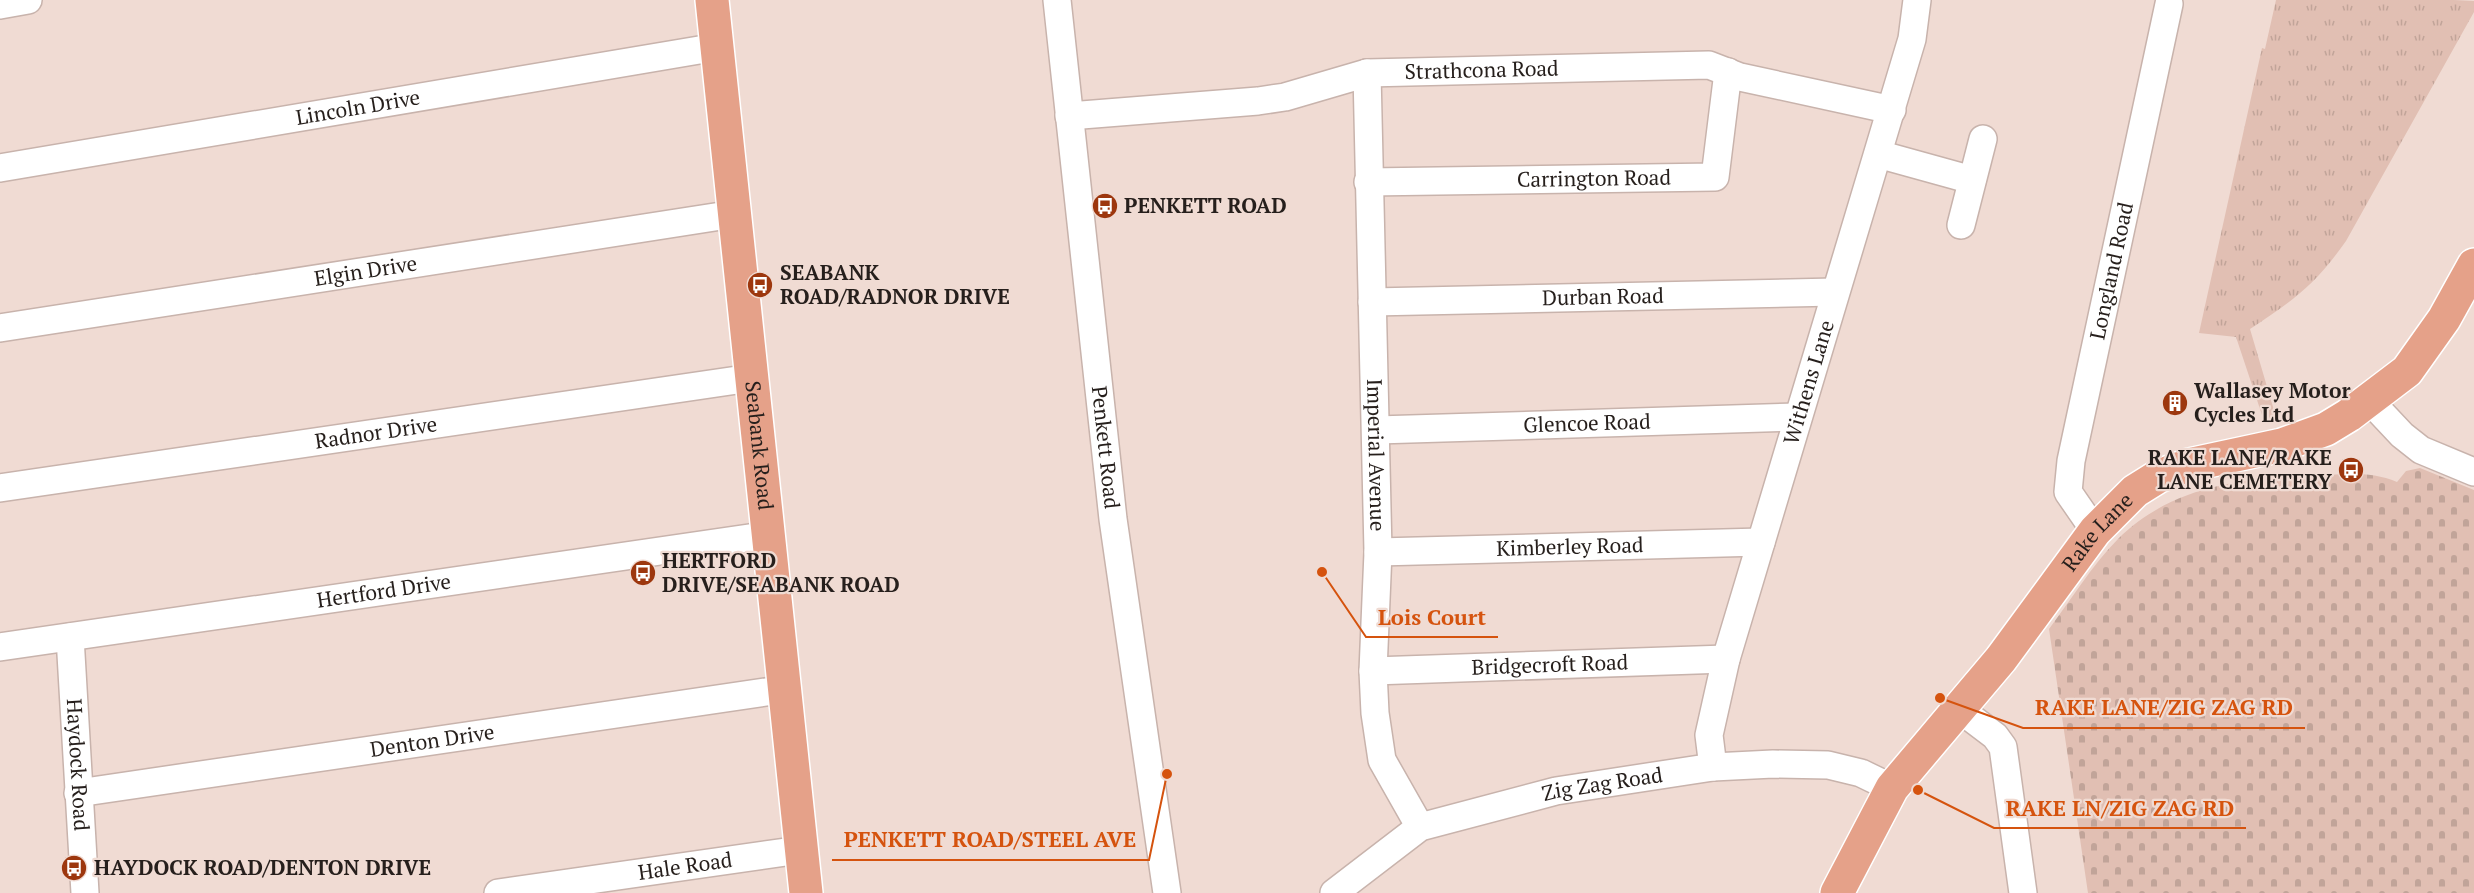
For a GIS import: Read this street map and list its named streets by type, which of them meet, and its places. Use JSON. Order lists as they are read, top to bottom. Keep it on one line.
{"streets":{"main road":["Seabank Road","Rake Lane"],"street":["Strathcona Road","Lincoln Drive","Carrington Road","Elgin Drive","Longland Road","Durban Road","Withens Lane","Glencoe Road","Radnor Drive","Penkett Road","Imperial Avenue","Kimberley Road","Hertford Drive","Bridgecroft Road","Denton Drive","Haydock Road","Zig Zag Road","Hale Road"]},"crossings":[["Strathcona Road","Carrington Road"],["Strathcona Road","Withens Lane"],["Strathcona Road","Penkett Road"],["Strathcona Road","Imperial Avenue"],["Lincoln Drive","Seabank Road"],["Carrington Road","Imperial Avenue"],["Elgin Drive","Seabank Road"],["Longland Road","Rake Lane"],["Durban Road","Withens Lane"],["Durban Road","Imperial Avenue"],["Withens Lane","Glencoe Road"],["Withens Lane","Kimberley Road"],["Withens Lane","Bridgecroft Road"],["Withens Lane","Zig Zag Road"],["Glencoe Road","Imperial Avenue"],["Radnor Drive","Seabank Road"],["Seabank Road","Hertford Drive"],["Seabank Road","Denton Drive"],["Seabank Road","Hale Road"],["Imperial Avenue","Kimberley Road"],["Imperial Avenue","Bridgecroft Road"],["Imperial Avenue","Zig Zag Road"],["Rake Lane","Zig Zag Road"],["Hertford Drive","Haydock Road"],["Denton Drive","Haydock Road"]],"places":{"bus stop":["PENKETT ROAD","SEABANK ROAD/RADNOR DRIVE","RAKE LANE/RAKE LANE CEMETERY","HERTFORD DRIVE/SEABANK ROAD","HAYDOCK ROAD/DENTON DRIVE"],"building":["Wallasey Motor Cycles Ltd"],"other":["Lois Court","RAKE LANE/ZIG ZAG RD","PENKETT ROAD/STEEL AVE","RAKE LN/ZIG ZAG RD"]}}
